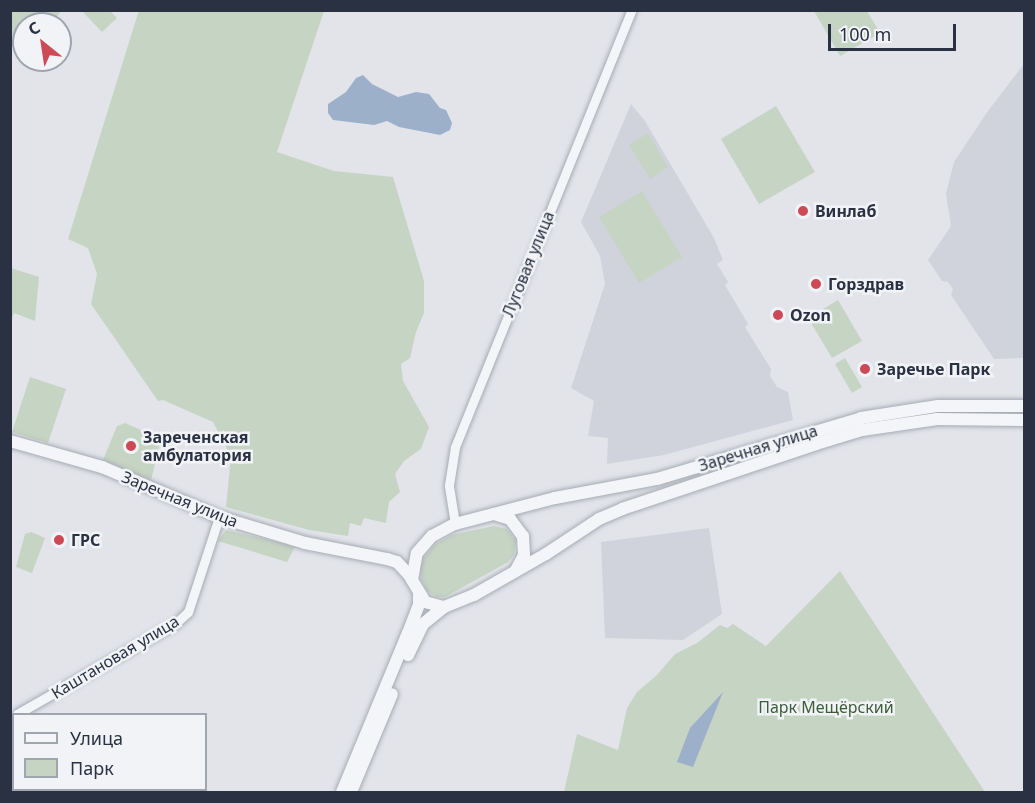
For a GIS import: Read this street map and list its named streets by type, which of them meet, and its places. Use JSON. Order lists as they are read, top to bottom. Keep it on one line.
{"streets":{"street":["Луговая улица","Заречная улица","Каштановая улица"]},"crossings":[["Луговая улица","Заречная улица"],["Заречная улица","Каштановая улица"]],"parks":["Парк Мещёрский"],"places":["Винлаб","Горздрав","Ozon","Заречье Парк","Зареченская амбулатория","ГРС"],"legend":["Улица","Парк"],"scale_bar":"100 m","north":"top left"}
